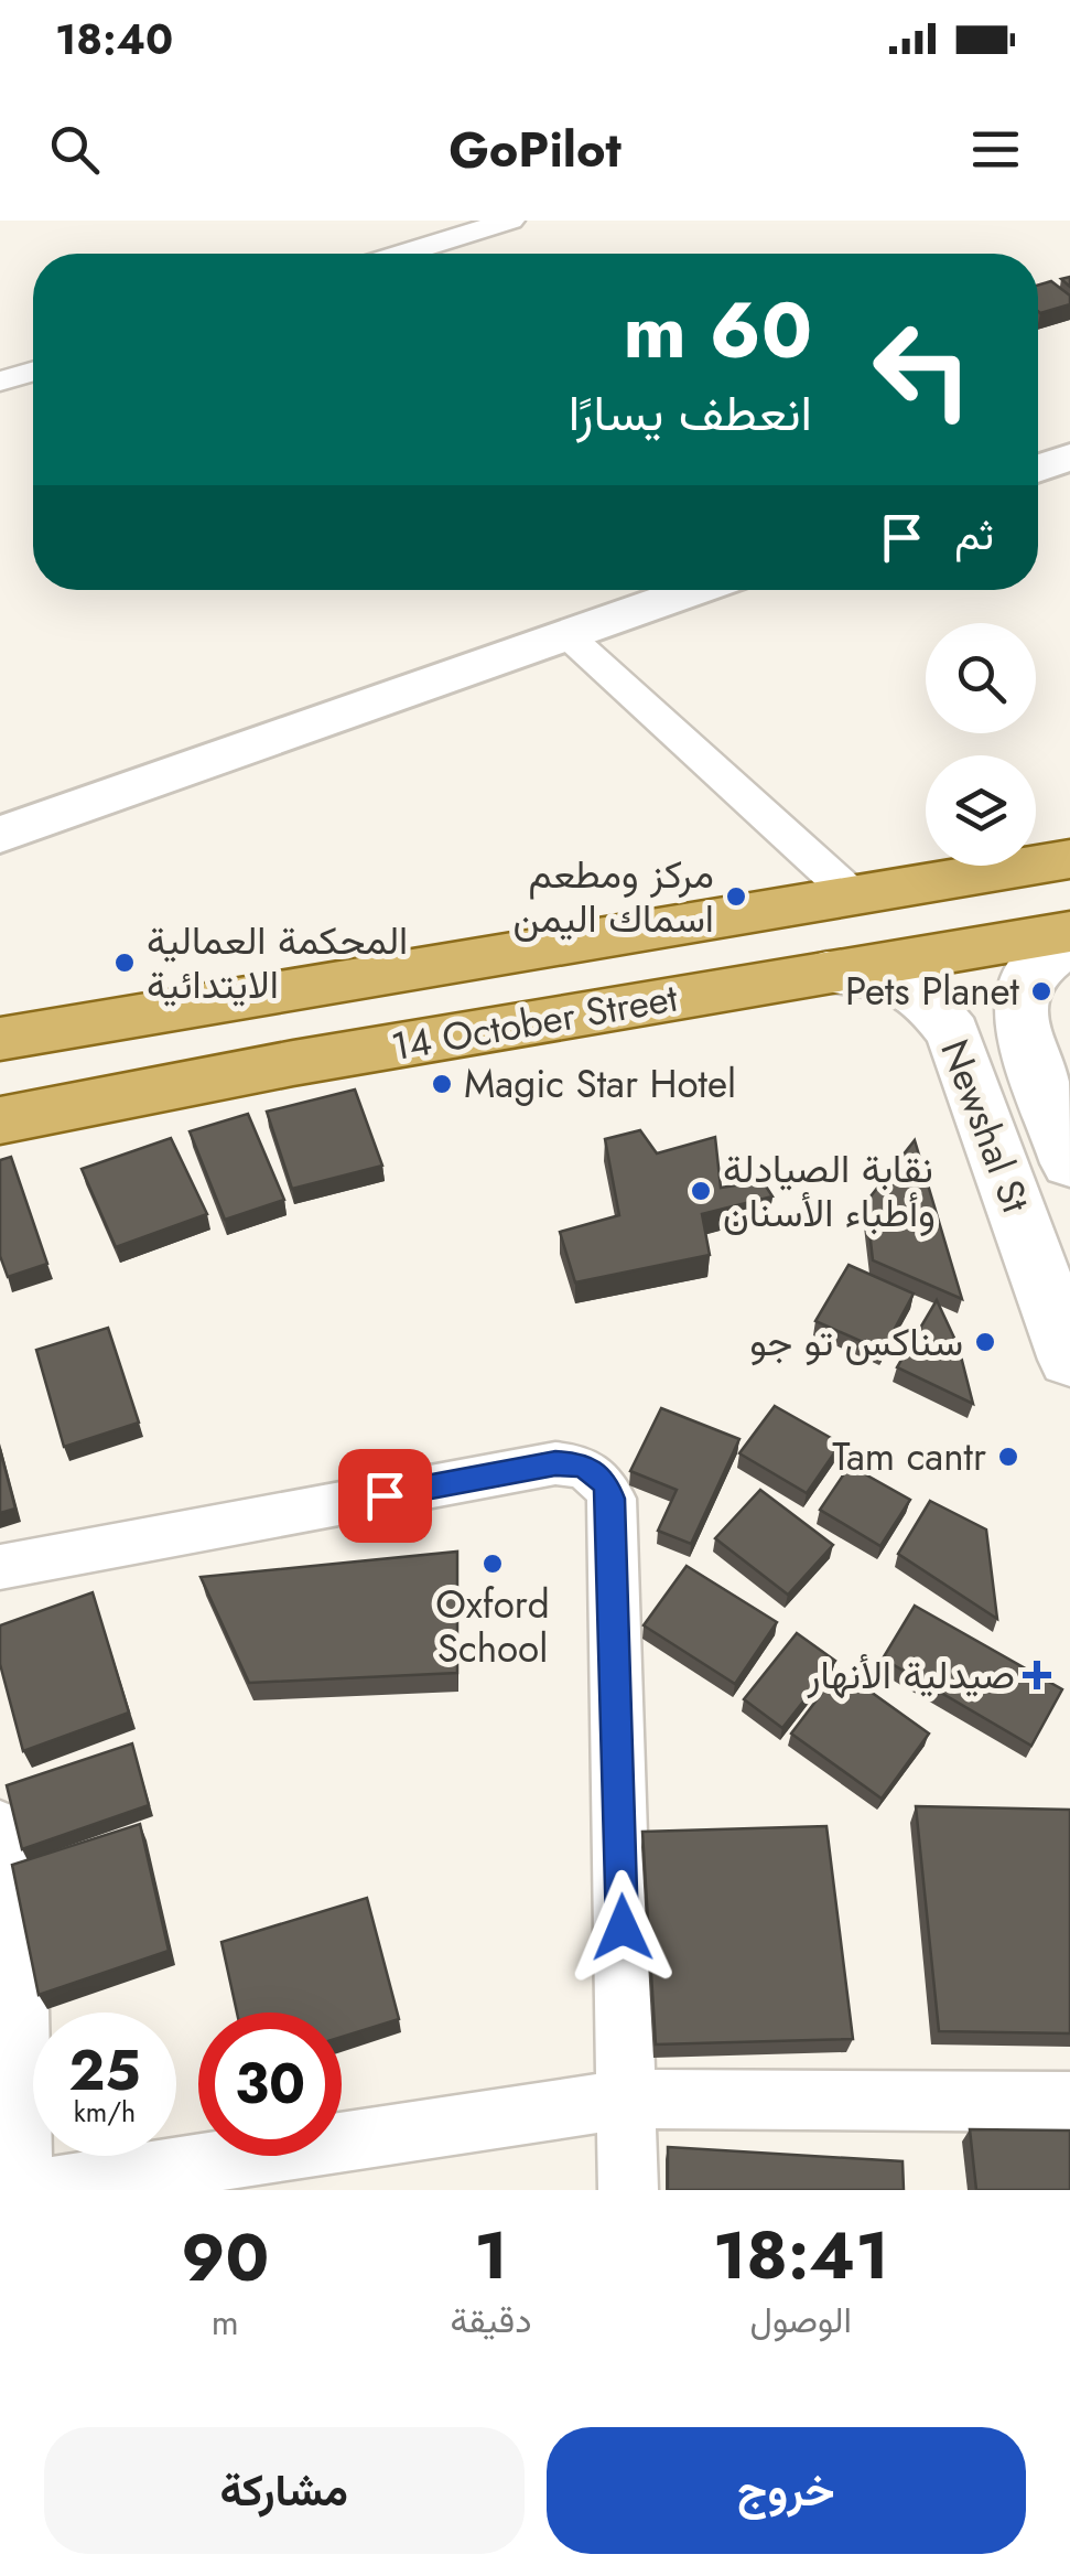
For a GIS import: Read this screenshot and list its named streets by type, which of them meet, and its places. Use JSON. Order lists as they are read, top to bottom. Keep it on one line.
{"streets":{"main road":["14 October Street","Newshal St"]},"crossings":[["14 October Street","Newshal St"]],"places":{"other":["مركز ومطعم اسماك اليمن","المحكمة العمالية الايتدائية","Pets Planet","Magic Star Hotel","نقابة الصيادلة وأطباء الأسنان","سناكس تو جو","Tam cantr","Oxford School"],"health":["صيدلية الأنهار"]},"page":{"status":"18:40","header":"GoPilot","turn":["60 m","انعطف يسارًا"],"then":"ثم","speed":"25 km/h","limit":"30","eta":["18:41","الوصول","1","دقيقة","90","m"],"buttons":["خروج","مشاركة"]}}
